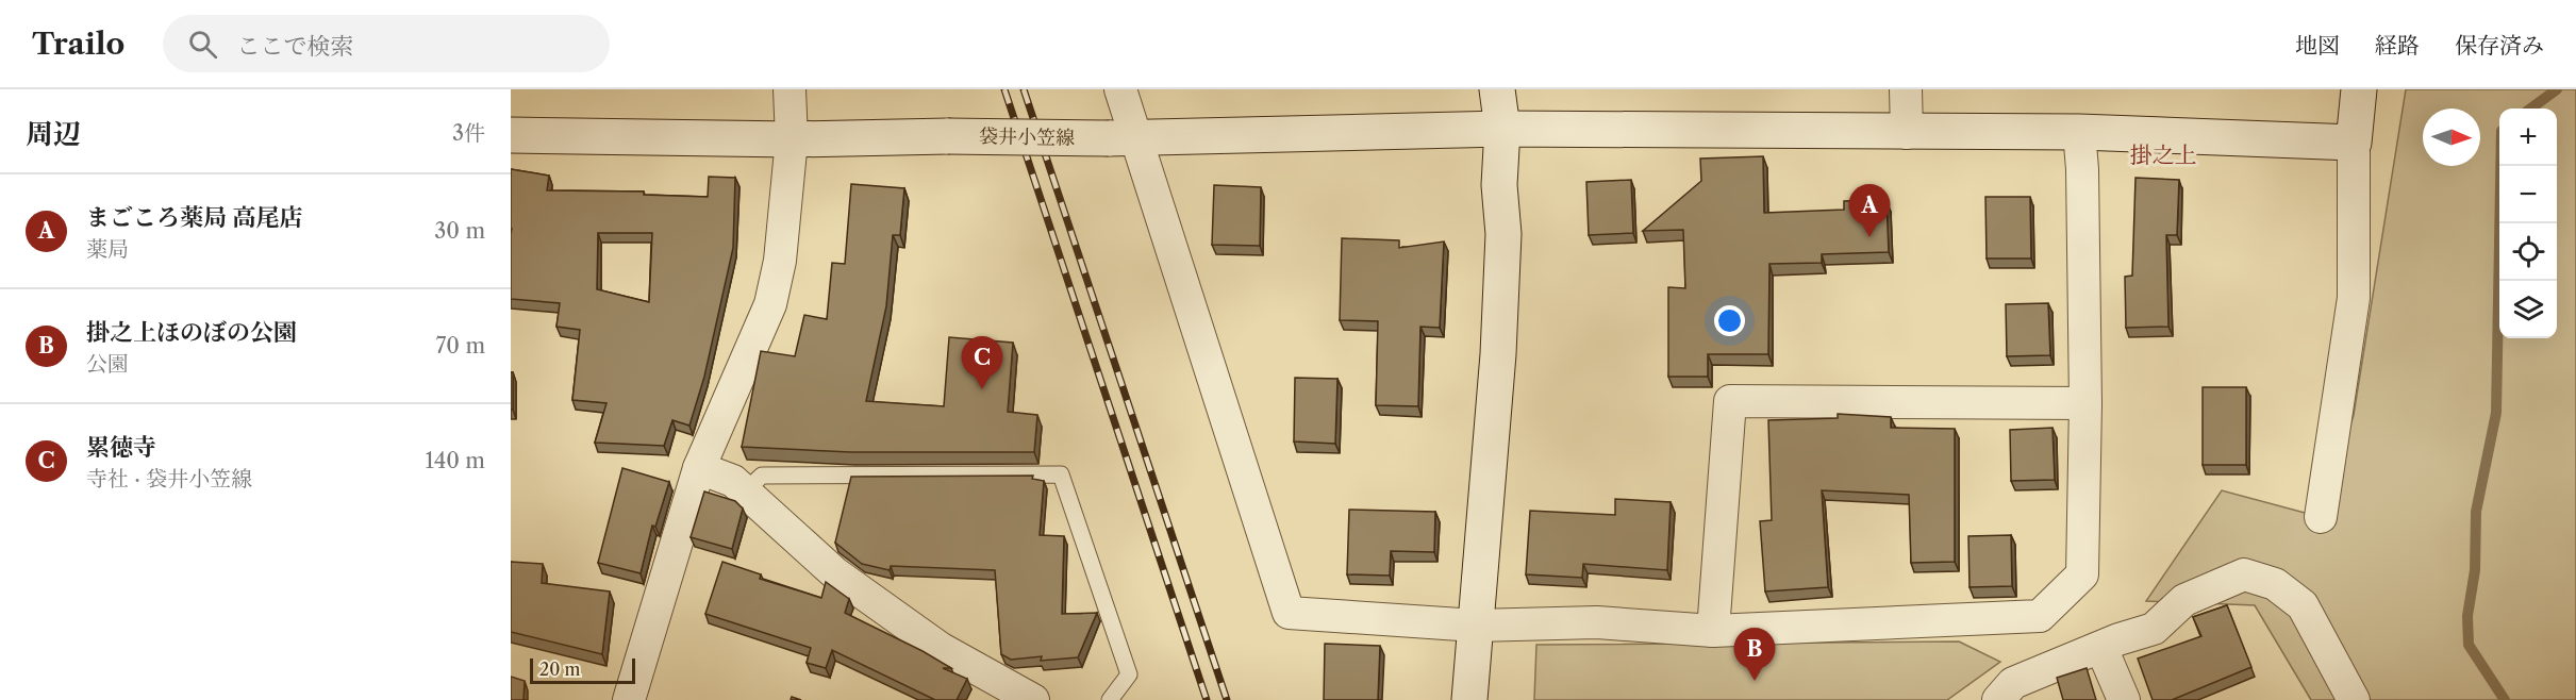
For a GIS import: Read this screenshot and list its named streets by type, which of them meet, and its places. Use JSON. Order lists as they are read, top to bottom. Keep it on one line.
{"streets":{"street":["袋井小笠線"]},"districts":["掛之上"],"scale_bar":"20 m","north":"right","page":{"header":"Trailo","search":"ここで検索","nav":["地図","経路","保存済み"],"heading":["周辺","3件"],"map_buttons":["+","−"],"list":[{"mark":"A","name":"まごころ薬局 高尾店","note":"薬局","value":"30 m"},{"mark":"B","name":"掛之上ほのぼの公園","note":"公園","value":"70 m"},{"mark":"C","name":"累徳寺","note":"寺社 · 袋井小笠線","value":"140 m"}],"pins":["A","C","B"],"scale":"20 m"}}
